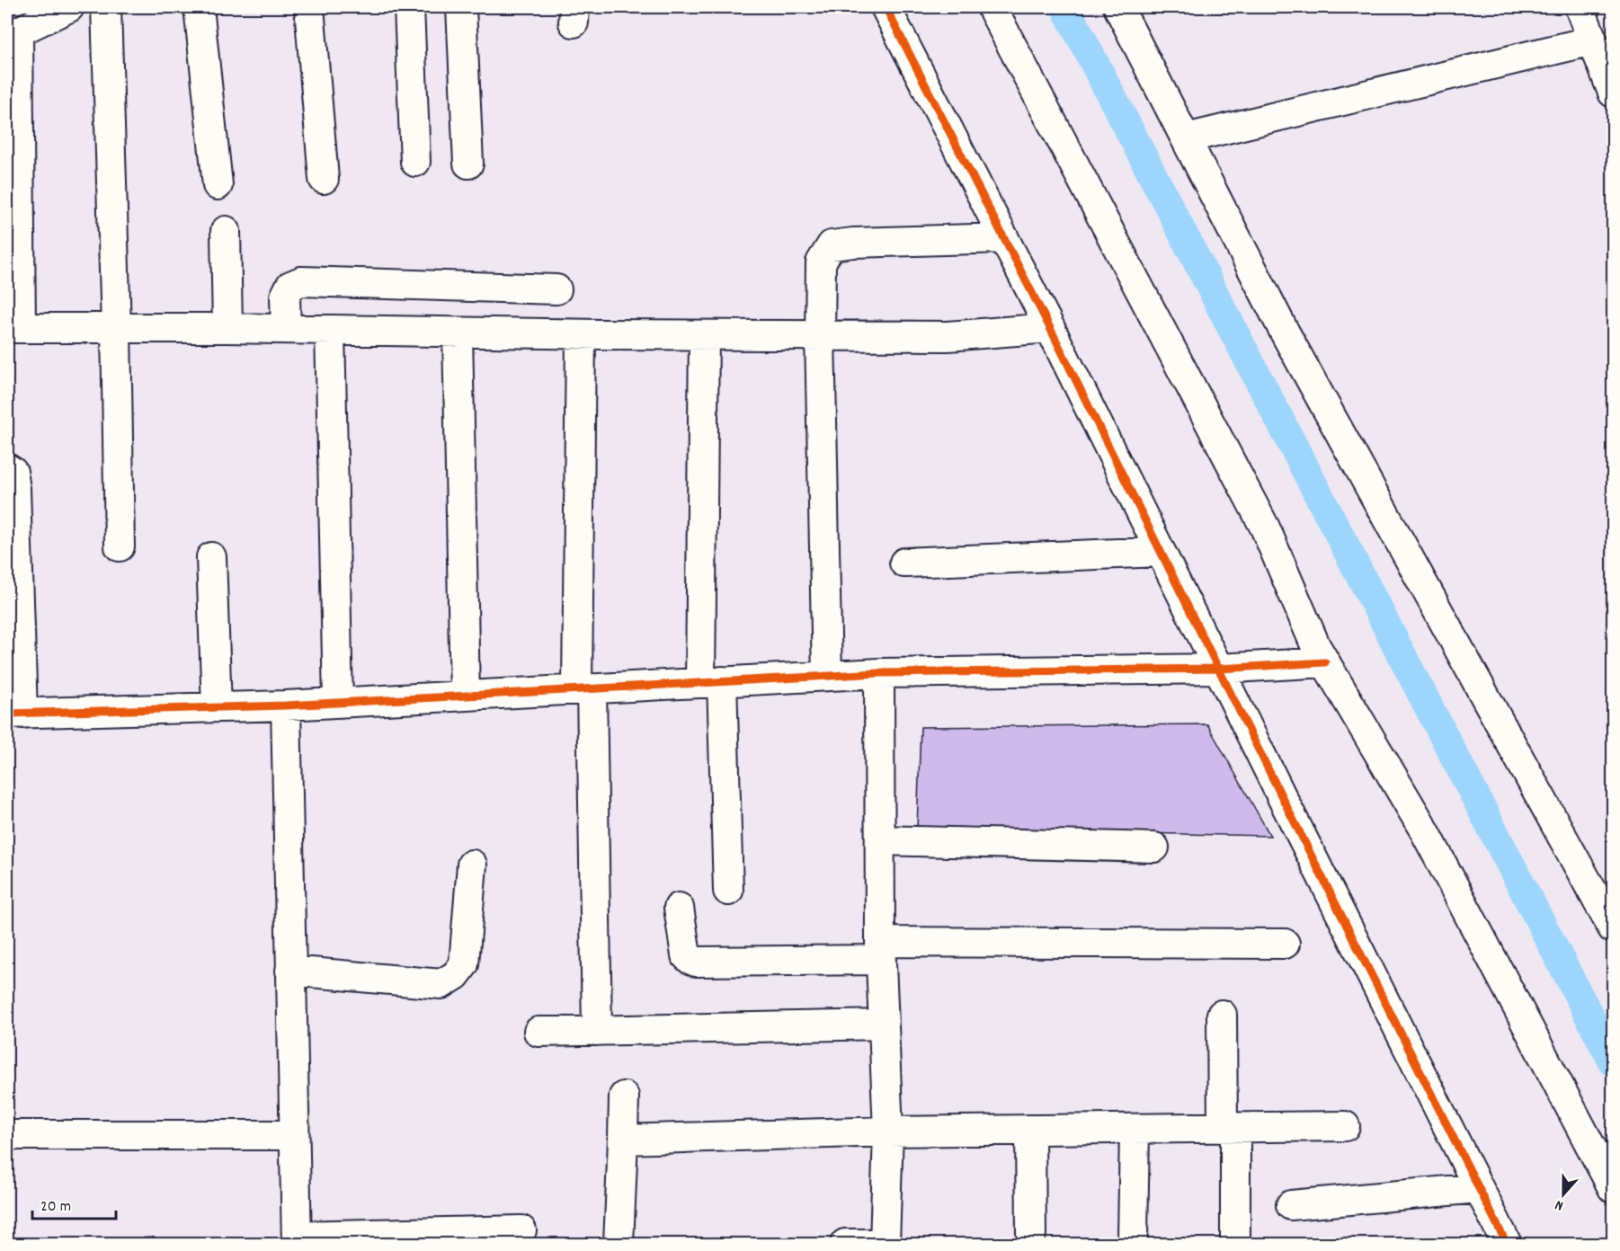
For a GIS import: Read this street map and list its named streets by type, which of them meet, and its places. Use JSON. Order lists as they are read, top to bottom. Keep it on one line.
{"scale_bar":"20 m","north":"bottom"}
